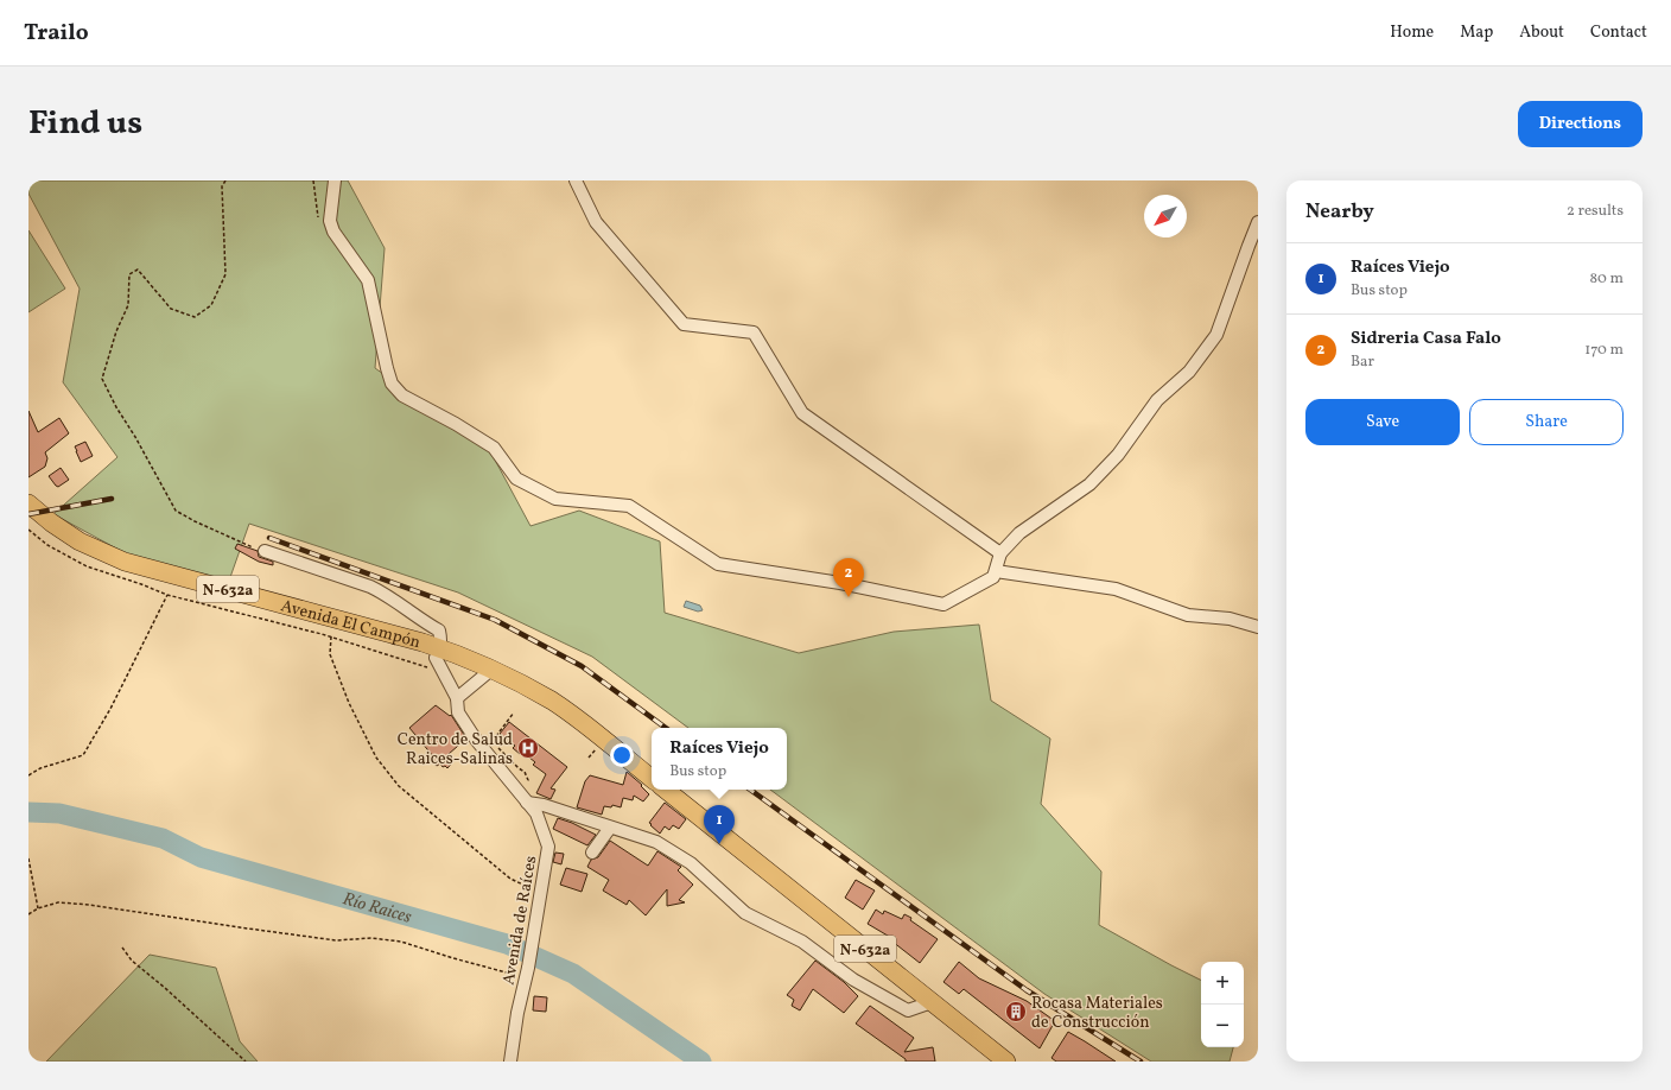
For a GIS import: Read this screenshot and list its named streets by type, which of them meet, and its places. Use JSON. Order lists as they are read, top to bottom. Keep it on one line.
{"streets":{"main road":["N-632a","Avenida El Campón"],"street":["Avenida de Raíces"]},"crossings":[["Avenida El Campón","Avenida de Raíces"]],"water":["Río Raices"],"places":{"hospital":["Centro de Salud Raices-Salinas"],"building":["Rocasa Materiales de Construcción"]},"north":"bottom left","page":{"header":"Trailo","nav":["Home","Map","About","Contact"],"title":"Find us","buttons":["Directions",["Save","Share"]],"heading":["Nearby","2 results"],"list":[{"mark":"1","name":"Raíces Viejo","note":"Bus stop","value":"80 m"},{"mark":"2","name":"Sidreria Casa Falo","note":"Bar","value":"170 m"}],"pins":["2","1"],"popup":["Raíces Viejo","Bus stop"],"map_buttons":["+","−"]}}
